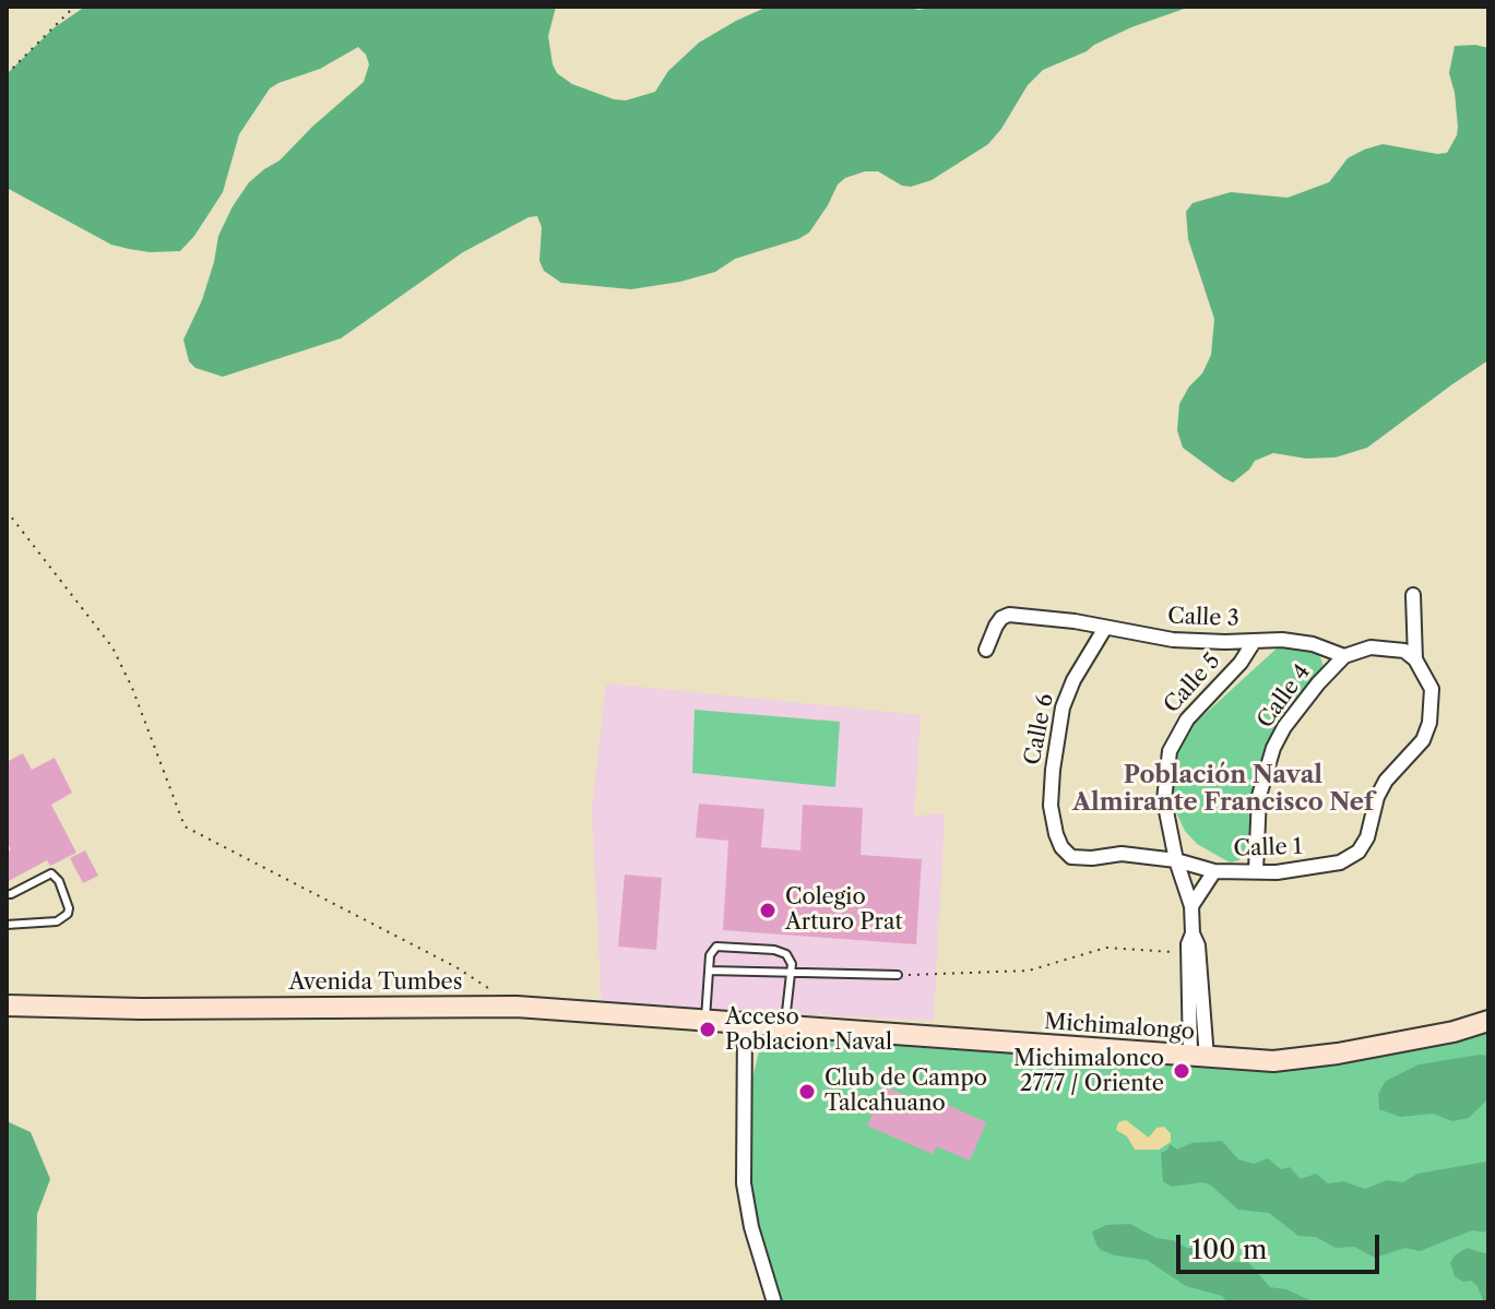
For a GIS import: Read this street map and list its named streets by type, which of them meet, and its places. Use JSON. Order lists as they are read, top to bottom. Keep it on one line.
{"streets":{"main road":["Avenida Tumbes","Michimalongo"],"street":["Calle 3","Calle 5","Calle 4","Calle 6","Calle 1"]},"crossings":[["Calle 3","Calle 5"],["Calle 3","Calle 4"],["Calle 3","Calle 6"],["Calle 3","Calle 1"],["Calle 5","Calle 1"],["Calle 4","Calle 1"],["Calle 6","Calle 1"],["Avenida Tumbes","Michimalongo"]],"districts":["Población Naval Almirante Francisco Nef"],"places":["Colegio Arturo Prat","Acceso Poblacion Naval","Michimalonco 2777 / Oriente","Club de Campo Talcahuano"],"scale_bar":"100 m"}
